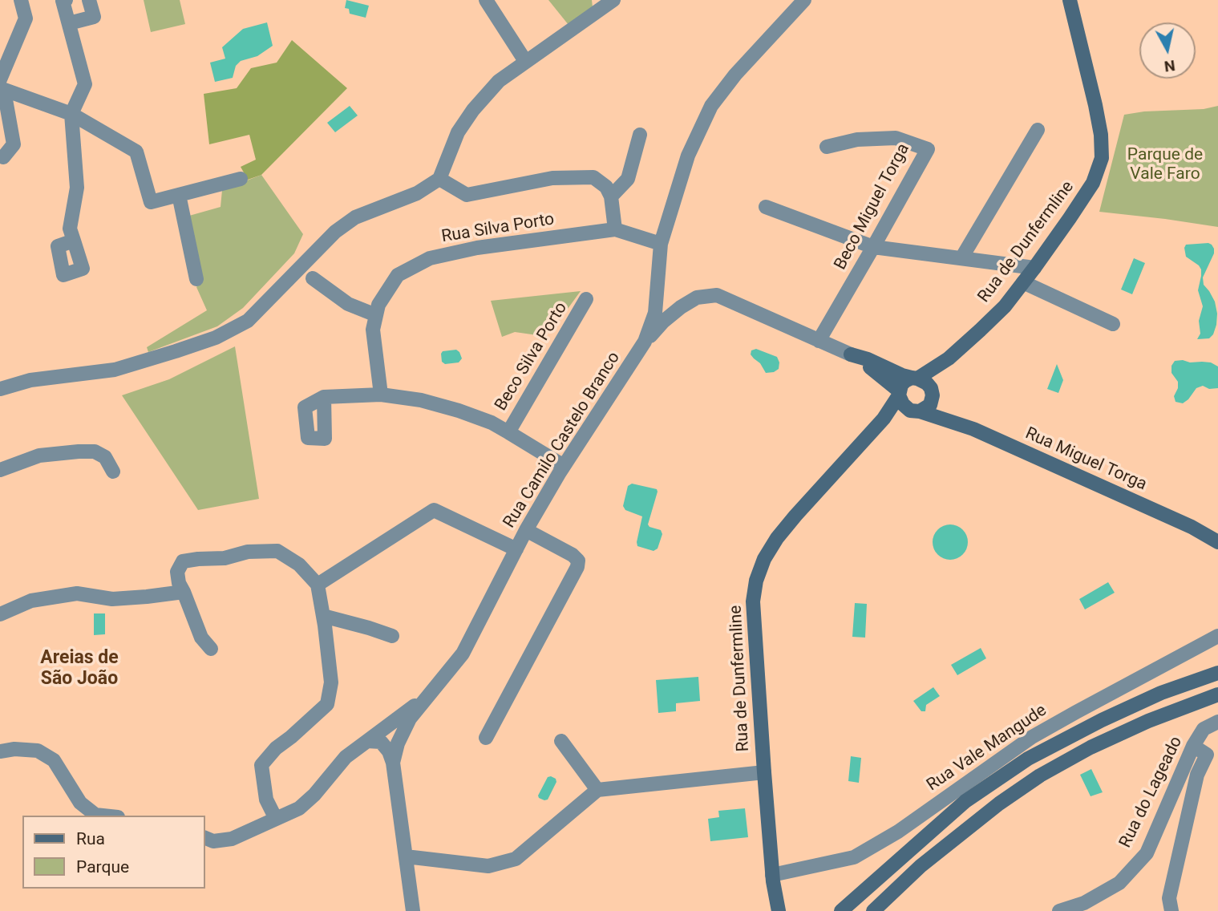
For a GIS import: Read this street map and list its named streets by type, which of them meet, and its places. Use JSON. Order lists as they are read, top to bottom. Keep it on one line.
{"streets":{"street":["Beco Miguel Torga","Rua Silva Porto","Rua de Dunfermline","Beco Silva Porto","Rua Camilo Castelo Branco","Rua Miguel Torga","Rua Vale Mangude","Rua do Lageado"]},"crossings":[["Rua Silva Porto","Rua Camilo Castelo Branco"],["Rua de Dunfermline","Rua Miguel Torga"],["Rua de Dunfermline","Rua Vale Mangude"]],"districts":["Areias de São João"],"parks":["Parque de Vale Faro"],"legend":["Rua","Parque"],"north":"bottom"}
